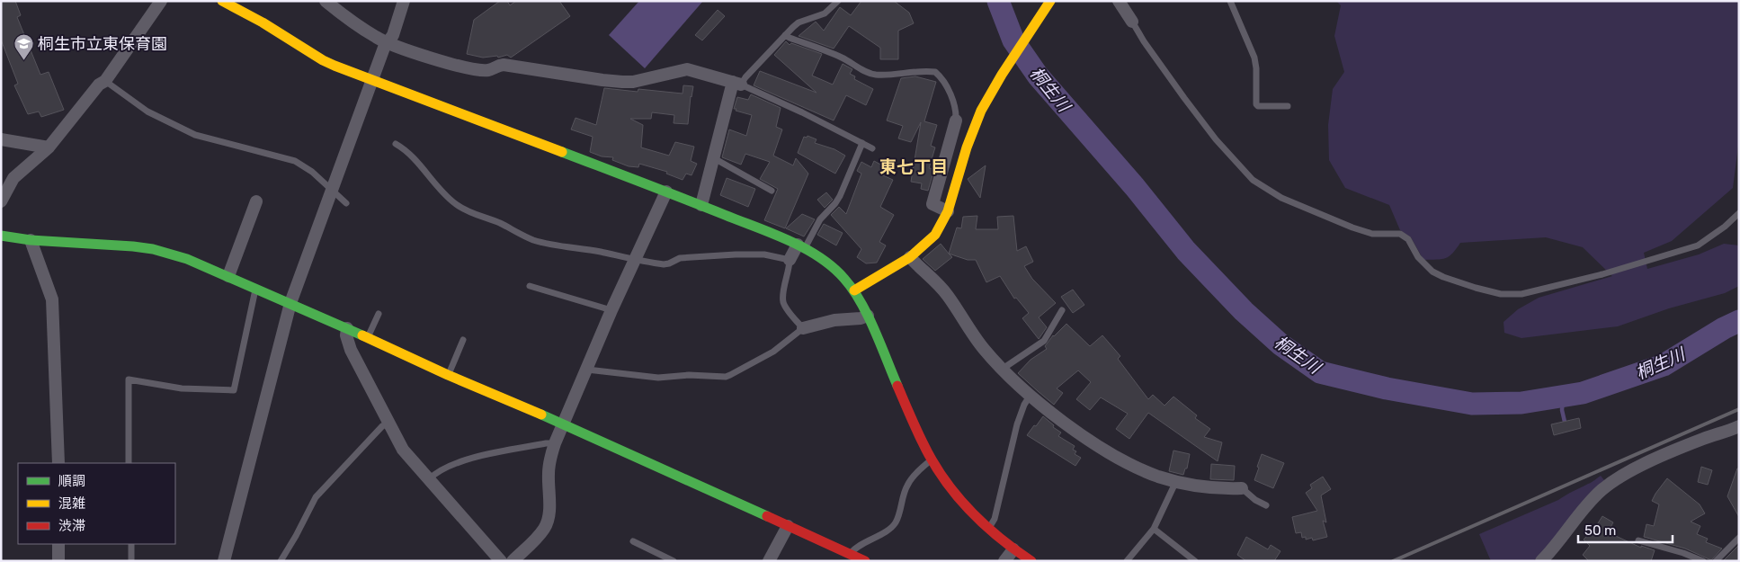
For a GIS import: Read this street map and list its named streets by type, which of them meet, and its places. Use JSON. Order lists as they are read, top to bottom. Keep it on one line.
{"districts":["東七丁目"],"water":["桐生川"],"places":{"school or university":["桐生市立東保育園"]},"legend":["順調","混雑","渋滞"],"scale_bar":"50 m"}
